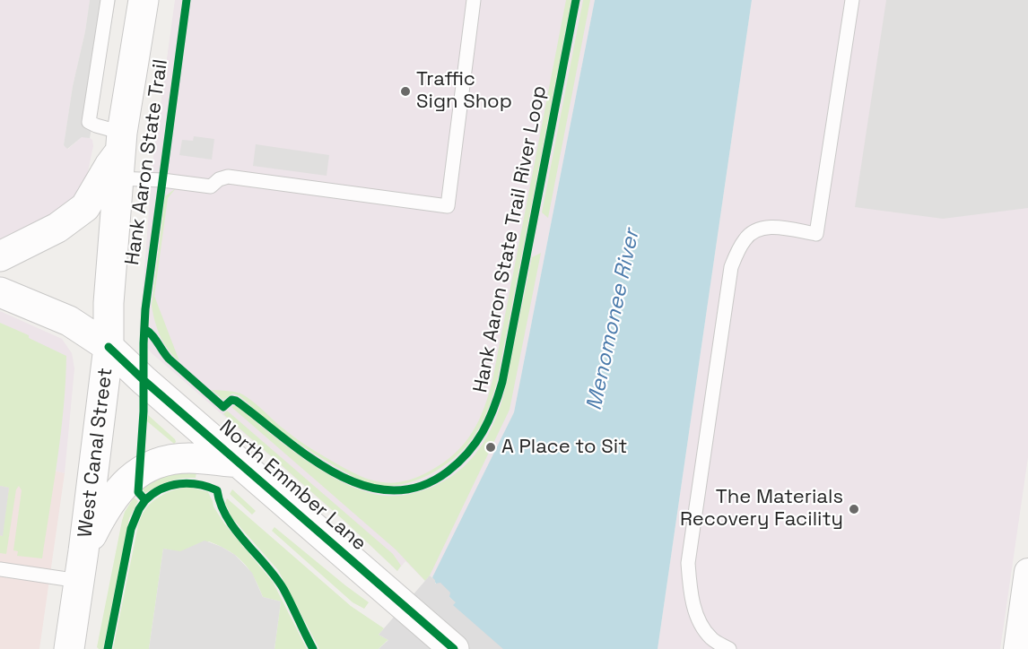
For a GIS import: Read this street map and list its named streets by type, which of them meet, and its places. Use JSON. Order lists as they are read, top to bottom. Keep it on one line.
{"streets":{"street":["West Canal Street","North Emmber Lane"],"cycle path":["Hank Aaron State Trail","Hank Aaron State Trail River Loop"]},"crossings":[["West Canal Street","North Emmber Lane"]],"water":["Menomonee River"],"places":["Traffic Sign Shop","A Place to Sit","The Materials Recovery Facility"]}
